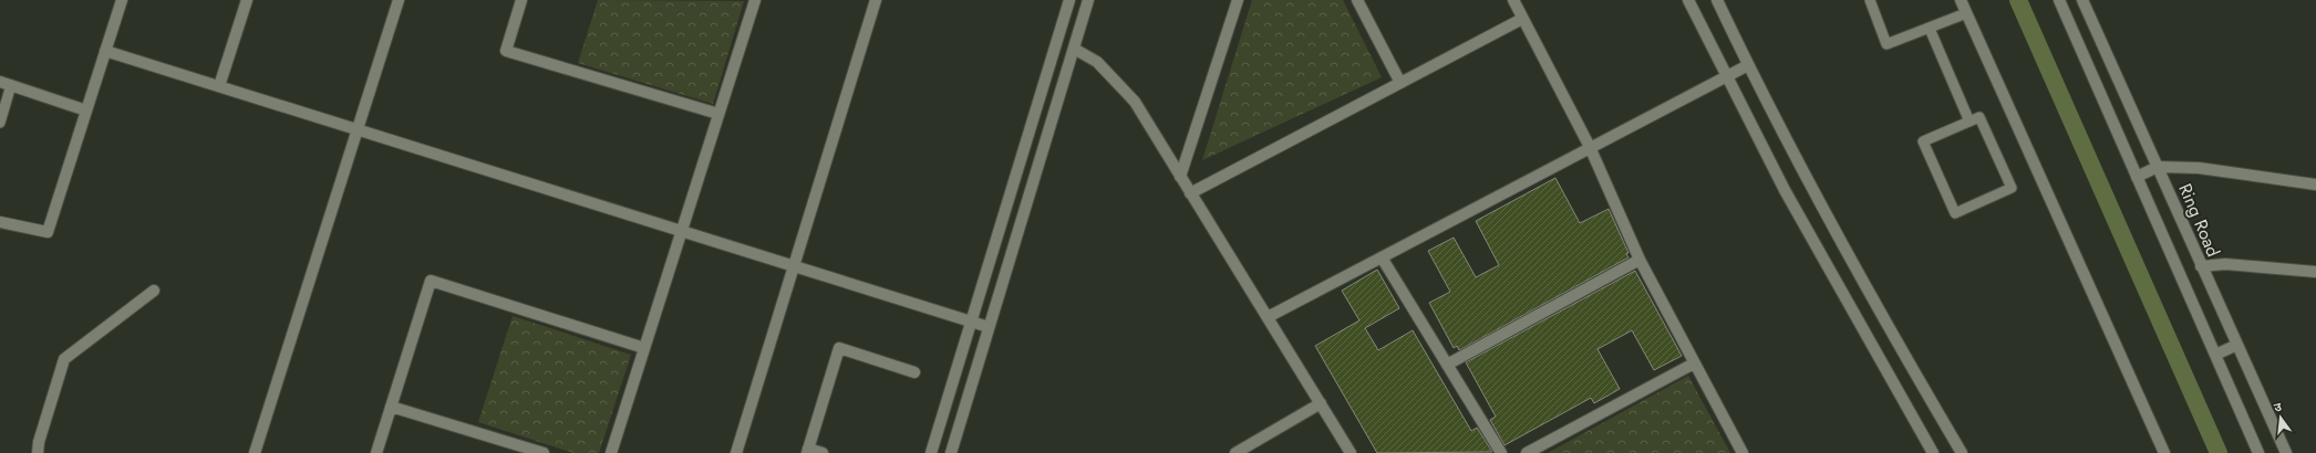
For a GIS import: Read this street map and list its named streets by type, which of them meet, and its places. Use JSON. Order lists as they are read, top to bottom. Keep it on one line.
{"streets":{"street":["Ring Road"]},"north":"top"}
